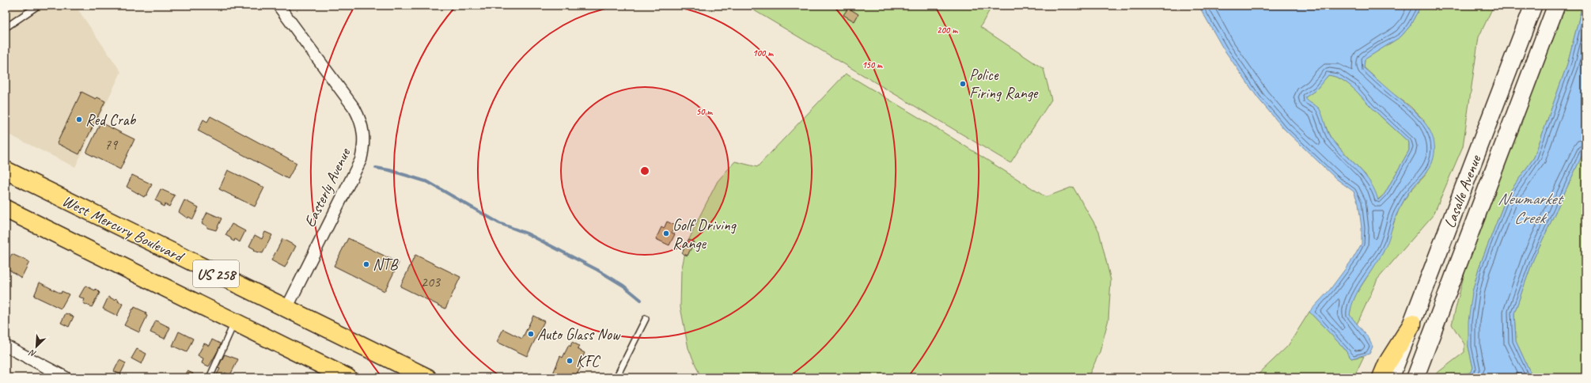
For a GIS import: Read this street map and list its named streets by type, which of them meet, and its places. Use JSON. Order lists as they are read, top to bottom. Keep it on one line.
{"streets":{"main road":["Lasalle Avenue","West Mercury Boulevard","US 258"],"street":["Easterly Avenue"]},"crossings":[["Easterly Avenue","West Mercury Boulevard"]],"water":["Newmarket Creek"],"places":["Police Firing Range","Red Crab","Golf Driving Range","NTB","Auto Glass Now","KFC"],"house_numbers":["79","203"],"north":"bottom left","rings":["200 m","100 m","150 m","50 m"]}
